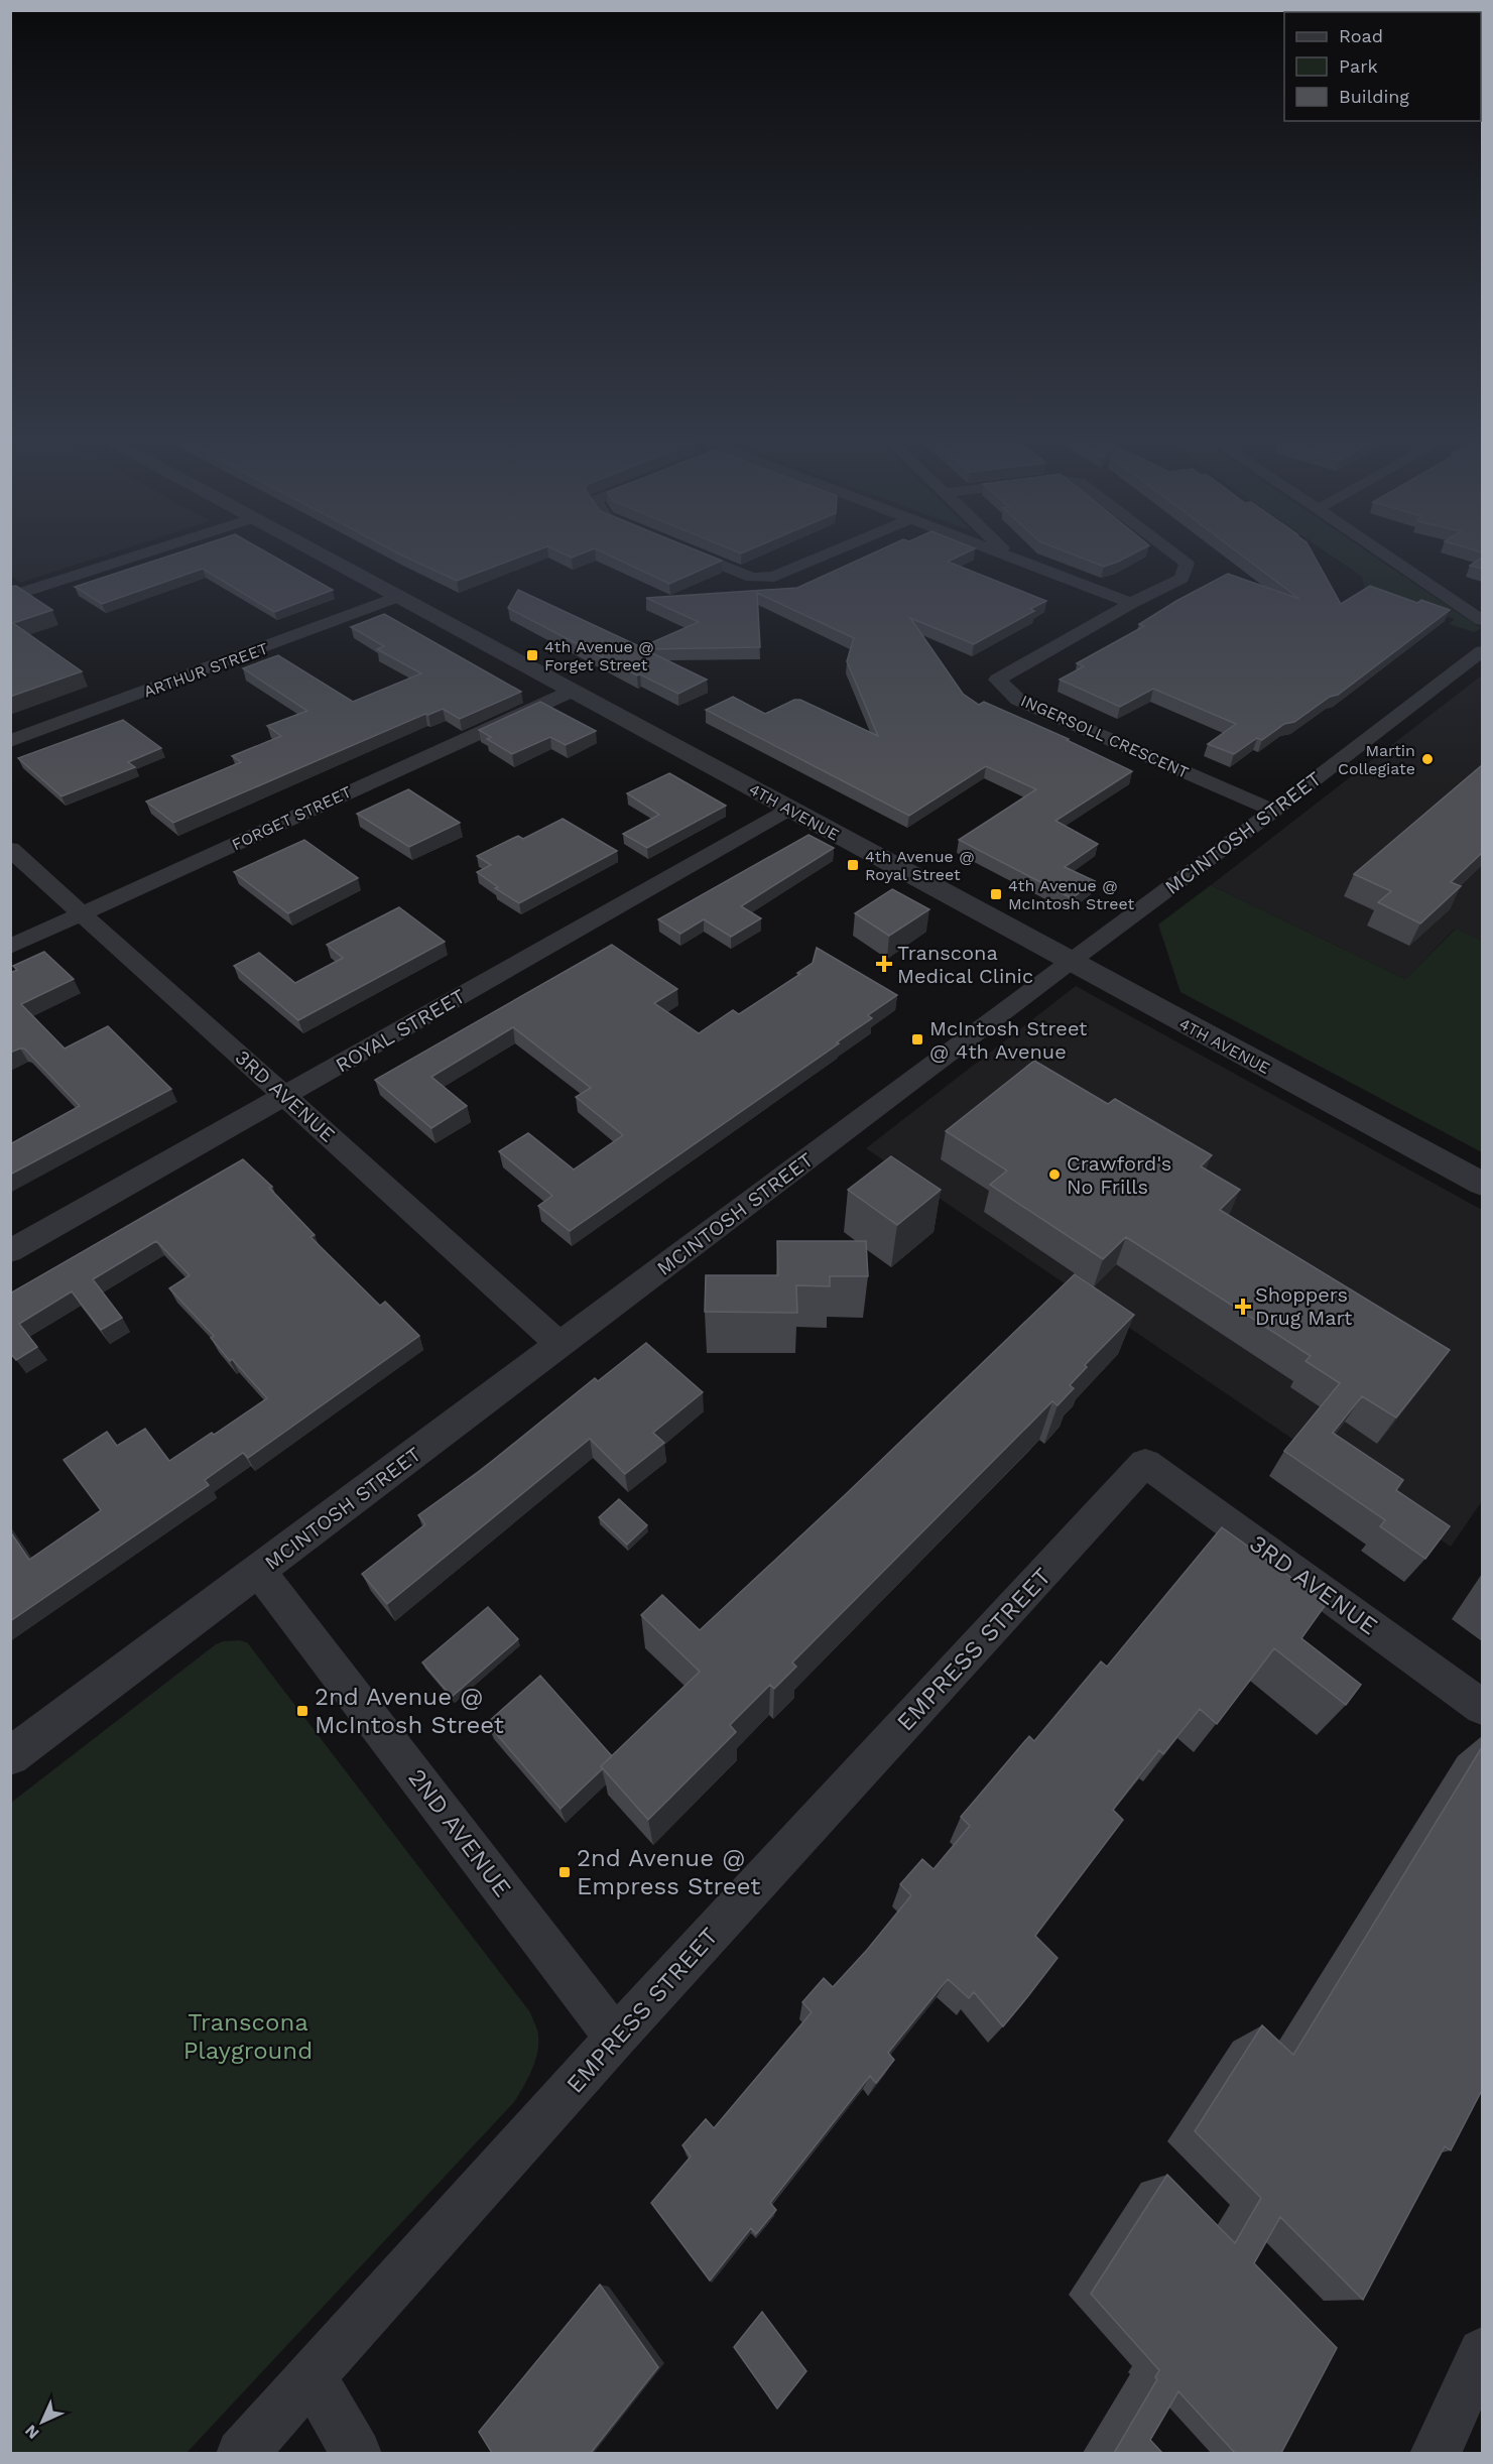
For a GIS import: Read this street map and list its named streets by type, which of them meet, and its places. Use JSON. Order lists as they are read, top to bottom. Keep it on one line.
{"streets":{"street":["ARTHUR STREET","INGERSOLL CRESCENT","4TH AVENUE","FORGET STREET","MCINTOSH STREET","ROYAL STREET","3RD AVENUE","EMPRESS STREET","2ND AVENUE"]},"crossings":[["ARTHUR STREET","4TH AVENUE"],["INGERSOLL CRESCENT","MCINTOSH STREET"],["4TH AVENUE","FORGET STREET"],["4TH AVENUE","MCINTOSH STREET"],["4TH AVENUE","ROYAL STREET"],["FORGET STREET","3RD AVENUE"],["MCINTOSH STREET","3RD AVENUE"],["MCINTOSH STREET","2ND AVENUE"],["ROYAL STREET","3RD AVENUE"],["3RD AVENUE","EMPRESS STREET"],["EMPRESS STREET","2ND AVENUE"]],"parks":["Transcona Playground"],"places":{"transit":["4th Avenue @ Forget Street","4th Avenue @ Royal Street","4th Avenue @ McIntosh Street","McIntosh Street @ 4th Avenue","2nd Avenue @ McIntosh Street","2nd Avenue @ Empress Street"],"other":["Martin Collegiate","Crawford's No Frills"],"health":["Transcona Medical Clinic","Shoppers Drug Mart"]},"legend":["Road","Park","Building"],"north":"bottom left"}
